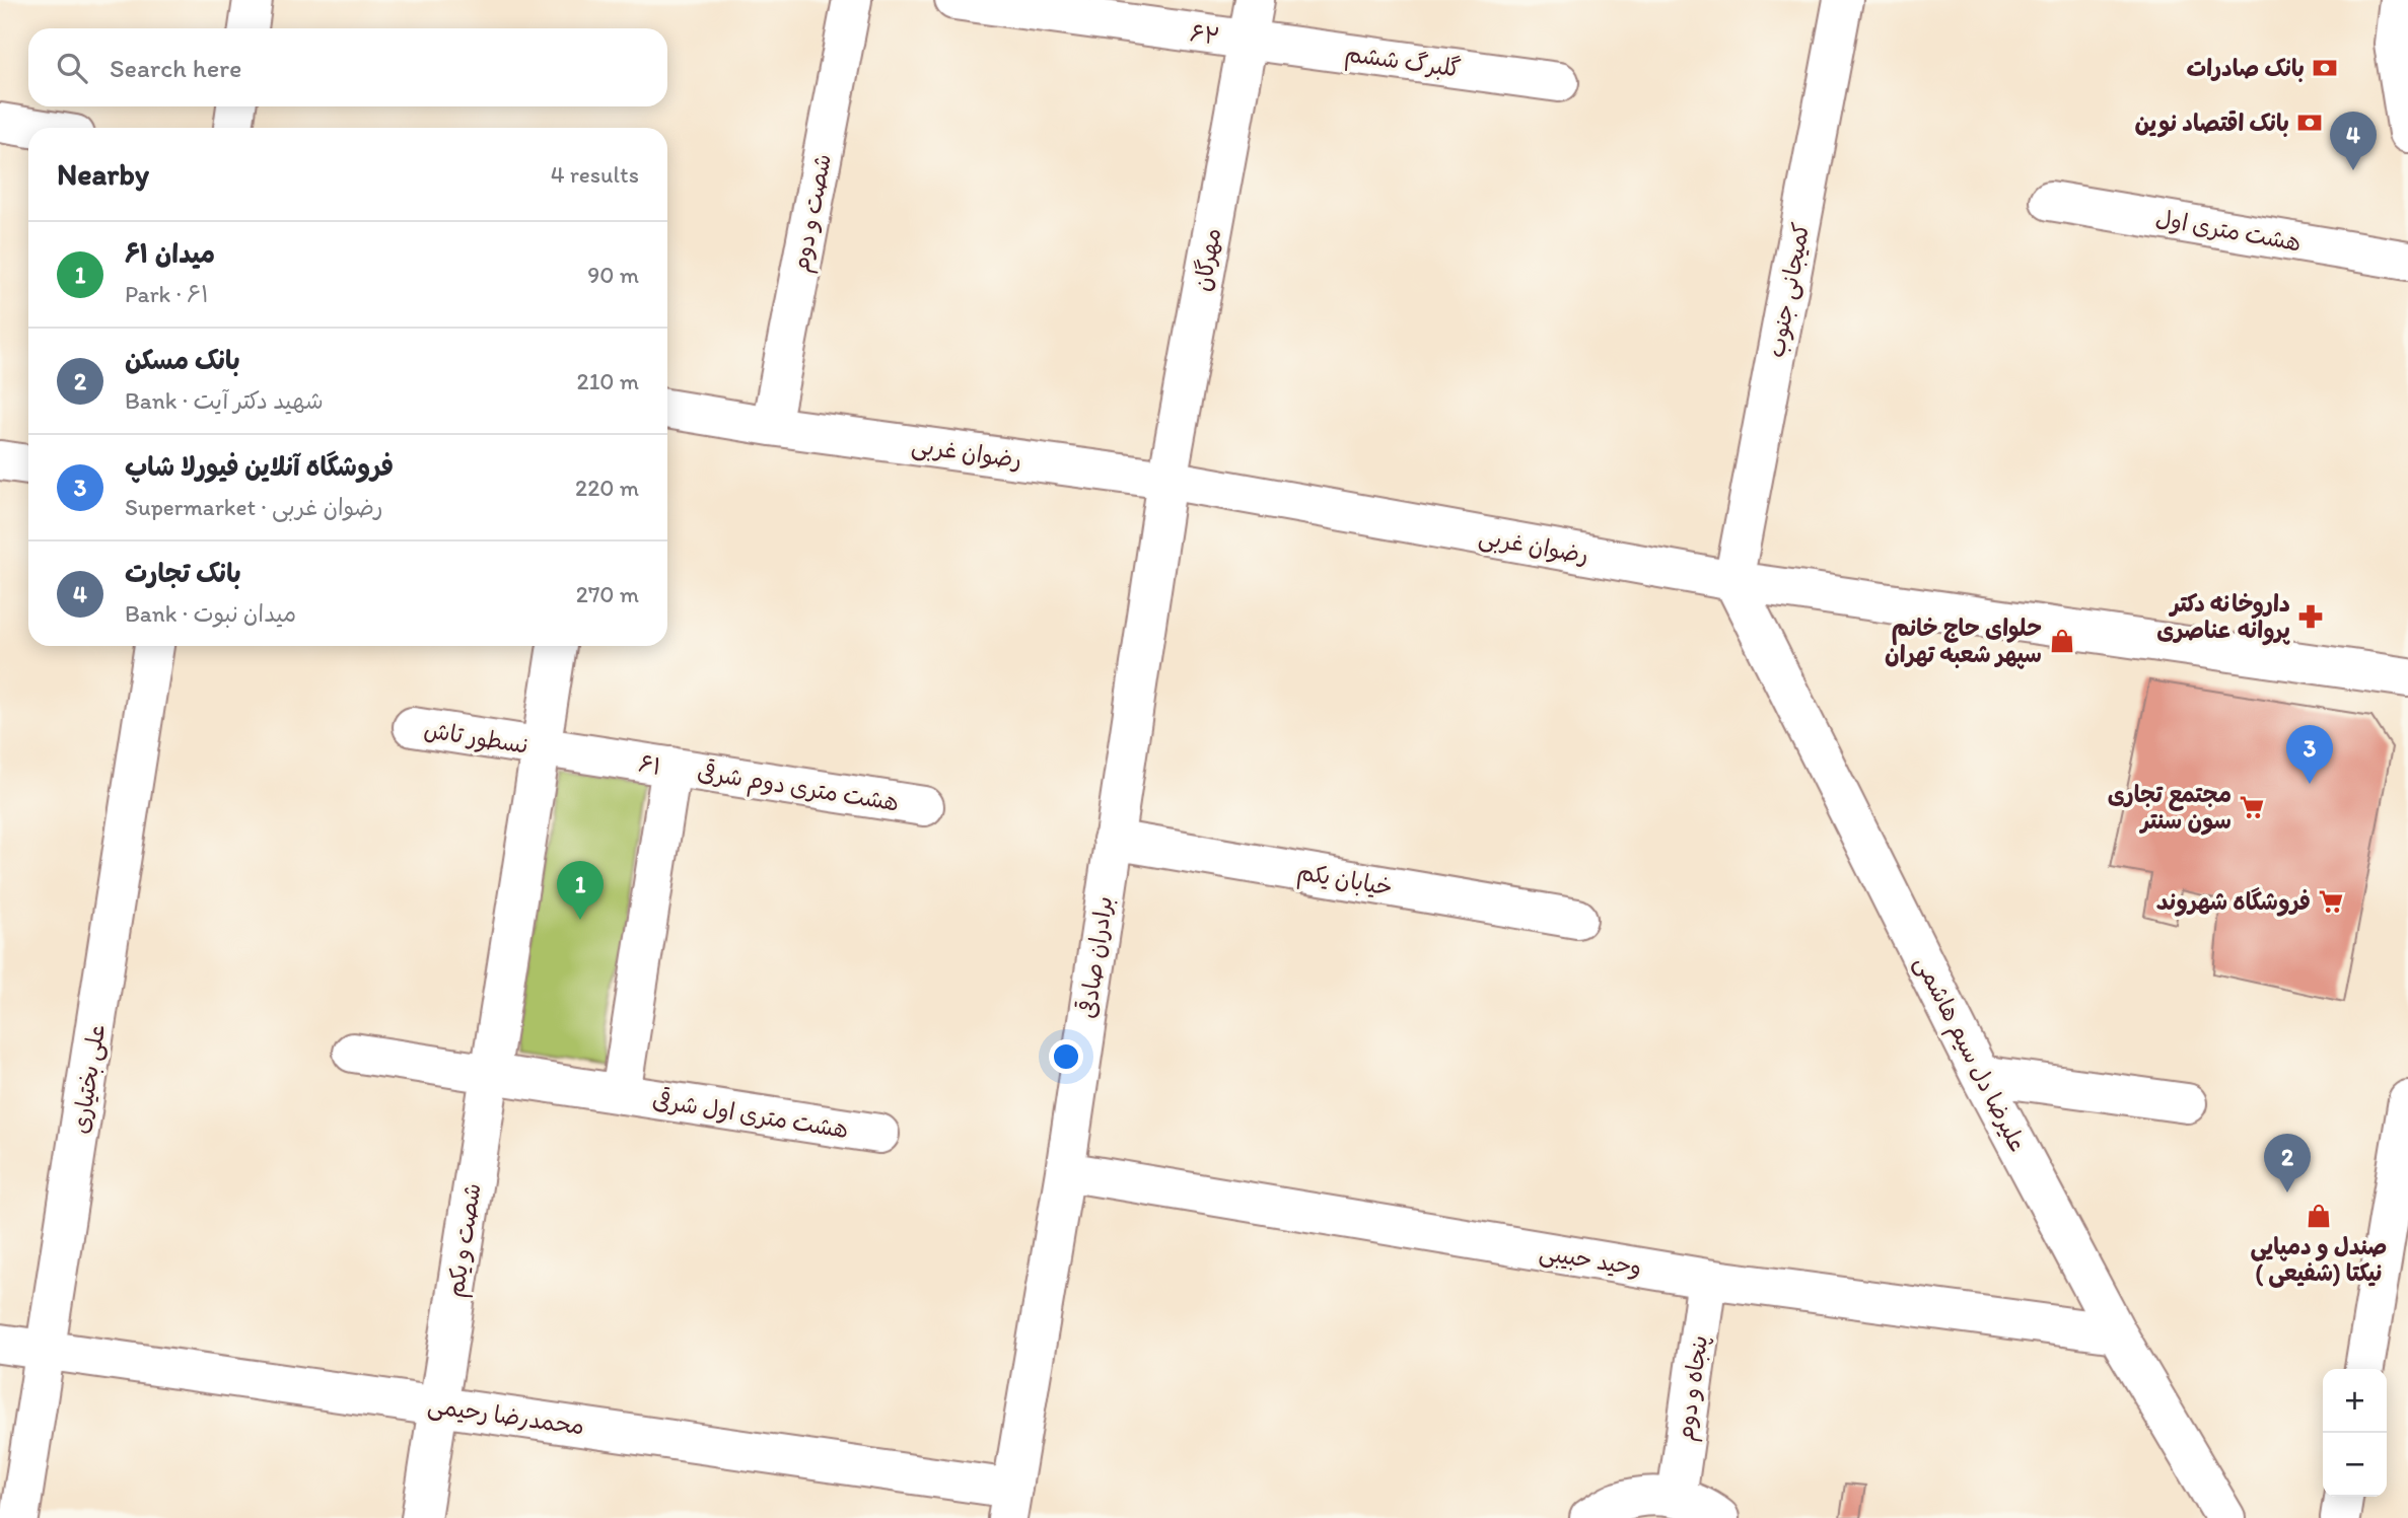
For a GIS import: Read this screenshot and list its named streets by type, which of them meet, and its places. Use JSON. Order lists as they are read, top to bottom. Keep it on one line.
{"streets":{"street":["۶۲","گلبرگ ششم","شصت و دوم","هشت متری اول","مهرگان","کمیجانی جنوب","رضوان غربی","نسطور تاش","۶۱","هشت متری دوم شرقی","خیابان یکم","برادران صادقی","علیرضا دل سیم هاشمی","علی بختیاری","هشت متری اول شرقی","شصت و یکم","وحید حبیبی","پنجاه و دوم","محمدرضا رحیمی"]},"crossings":[["۶۲","گلبرگ ششم"],["۶۲","مهرگان"],["گلبرگ ششم","مهرگان"],["شصت و دوم","رضوان غربی"],["مهرگان","رضوان غربی"],["مهرگان","برادران صادقی"],["کمیجانی جنوب","رضوان غربی"],["کمیجانی جنوب","علیرضا دل سیم هاشمی"],["رضوان غربی","برادران صادقی"],["رضوان غربی","علیرضا دل سیم هاشمی"],["نسطور تاش","۶۱"],["۶۱","هشت متری دوم شرقی"],["۶۱","هشت متری اول شرقی"],["خیابان یکم","برادران صادقی"],["برادران صادقی","وحید حبیبی"],["برادران صادقی","محمدرضا رحیمی"],["علیرضا دل سیم هاشمی","وحید حبیبی"],["علی بختیاری","محمدرضا رحیمی"],["شصت و یکم","محمدرضا رحیمی"],["وحید حبیبی","پنجاه و دوم"]],"places":{"bank":["بانک صادرات","بانک اقتصاد نوین"],"pharmacy":["داروخانه دکتر پروانه عناصری"],"shop":["حلوای حاج خانم سپهر شعبه تهران","صندل و دمپایی نیکتا (شفیعی )"],"supermarket":["مجتمع تجاری سون سنتر","فروشگاه شهروند"]},"page":{"search":"Search here","pins":["4","3","1","2"],"heading":["Nearby","4 results"],"list":[{"mark":"1","name":"میدان ۶۱","note":"Park · ۶۱","value":"90 m"},{"mark":"2","name":"بانک مسکن","note":"Bank · شهید دکتر آیت","value":"210 m"},{"mark":"3","name":"فروشگاه آنلاین فیورلا شاپ","note":"Supermarket · رضوان غربی","value":"220 m"},{"mark":"4","name":"بانک تجارت","note":"Bank · میدان نبوت","value":"270 m"}],"map_buttons":["+","−"]}}
